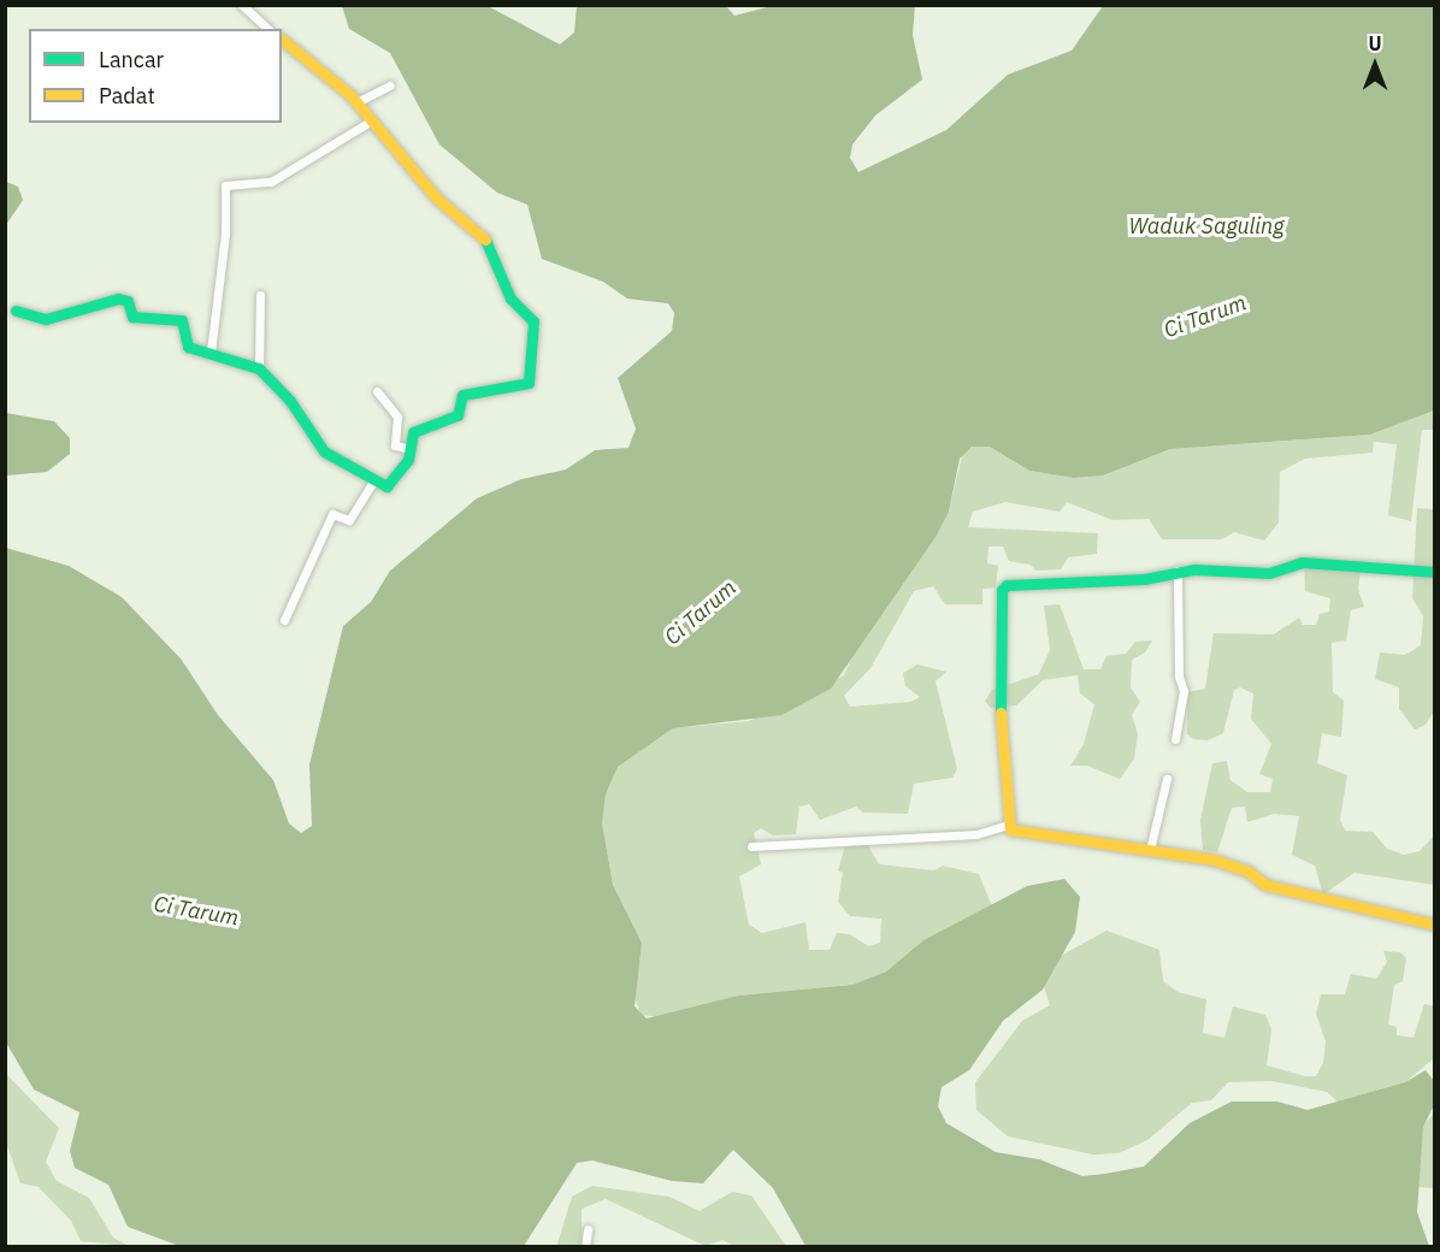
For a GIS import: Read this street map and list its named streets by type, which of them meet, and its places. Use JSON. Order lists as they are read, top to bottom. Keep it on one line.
{"water":["Waduk Saguling","Ci Tarum"],"legend":["Lancar","Padat"],"north":"top"}
